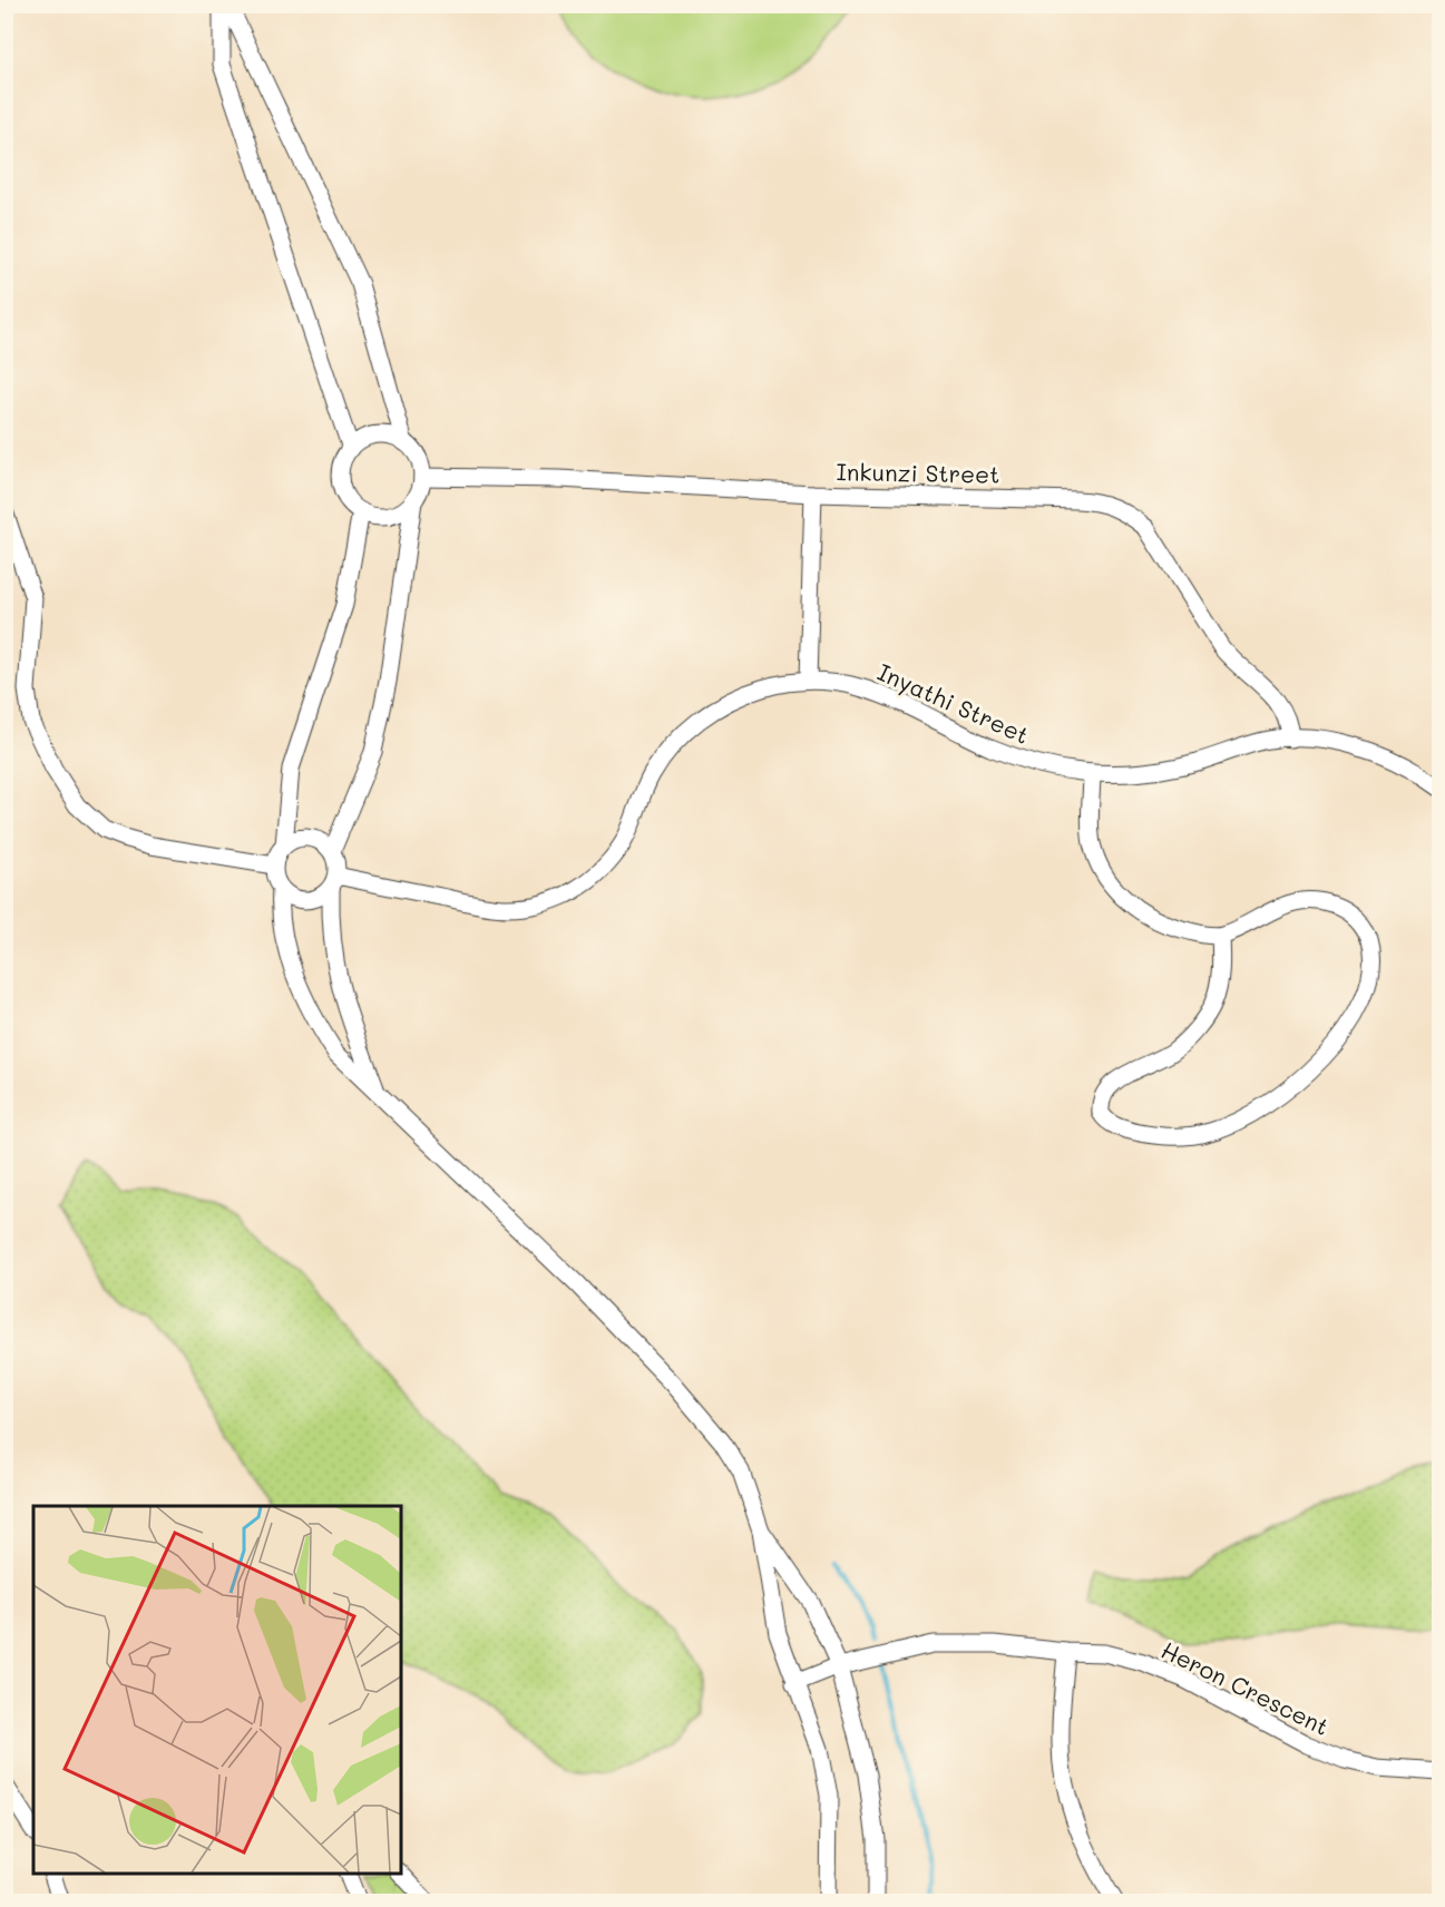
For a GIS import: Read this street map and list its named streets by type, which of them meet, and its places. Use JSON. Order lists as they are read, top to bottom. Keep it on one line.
{"streets":{"street":["Inkunzi Street","Inyathi Street","Heron Crescent"]},"crossings":[["Inkunzi Street","Inyathi Street"]]}
